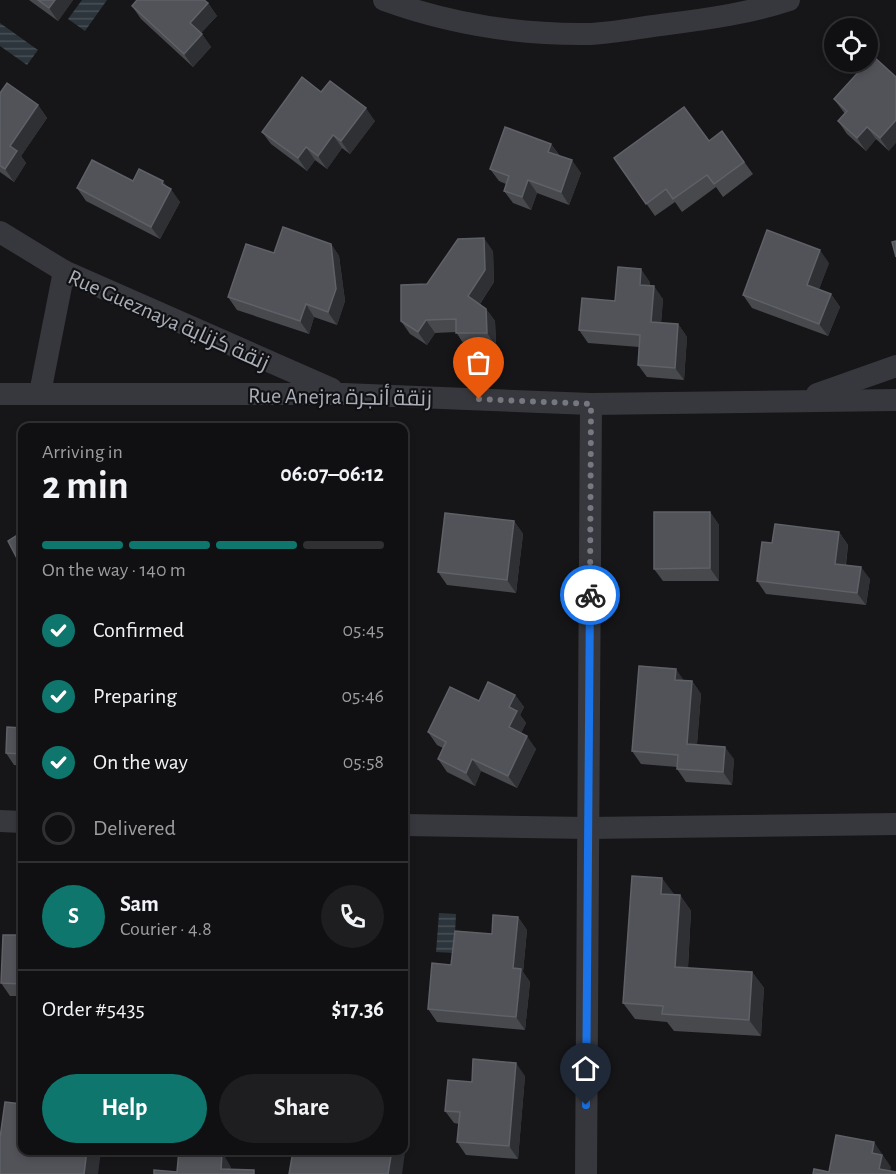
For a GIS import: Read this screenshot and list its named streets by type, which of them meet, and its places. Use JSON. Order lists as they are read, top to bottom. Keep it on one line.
{"streets":{"street":["Rue Gueznaya زنقة كزناية","Rue Anejra زنقة أنجرة"]},"crossings":[["Rue Gueznaya زنقة كزناية","Rue Anejra زنقة أنجرة"]],"page":{"heading":["2 min","Arriving in","06:07–06:12"],"panel":["Sam","Courier · 4.8","Order #5435","$17.36"],"bar":"On the way · 140 m","list":[["Confirmed","05:45"],["Preparing","05:46"],["On the way","05:58"],"Delivered"],"round":"S","buttons":["Help","Share"]}}
